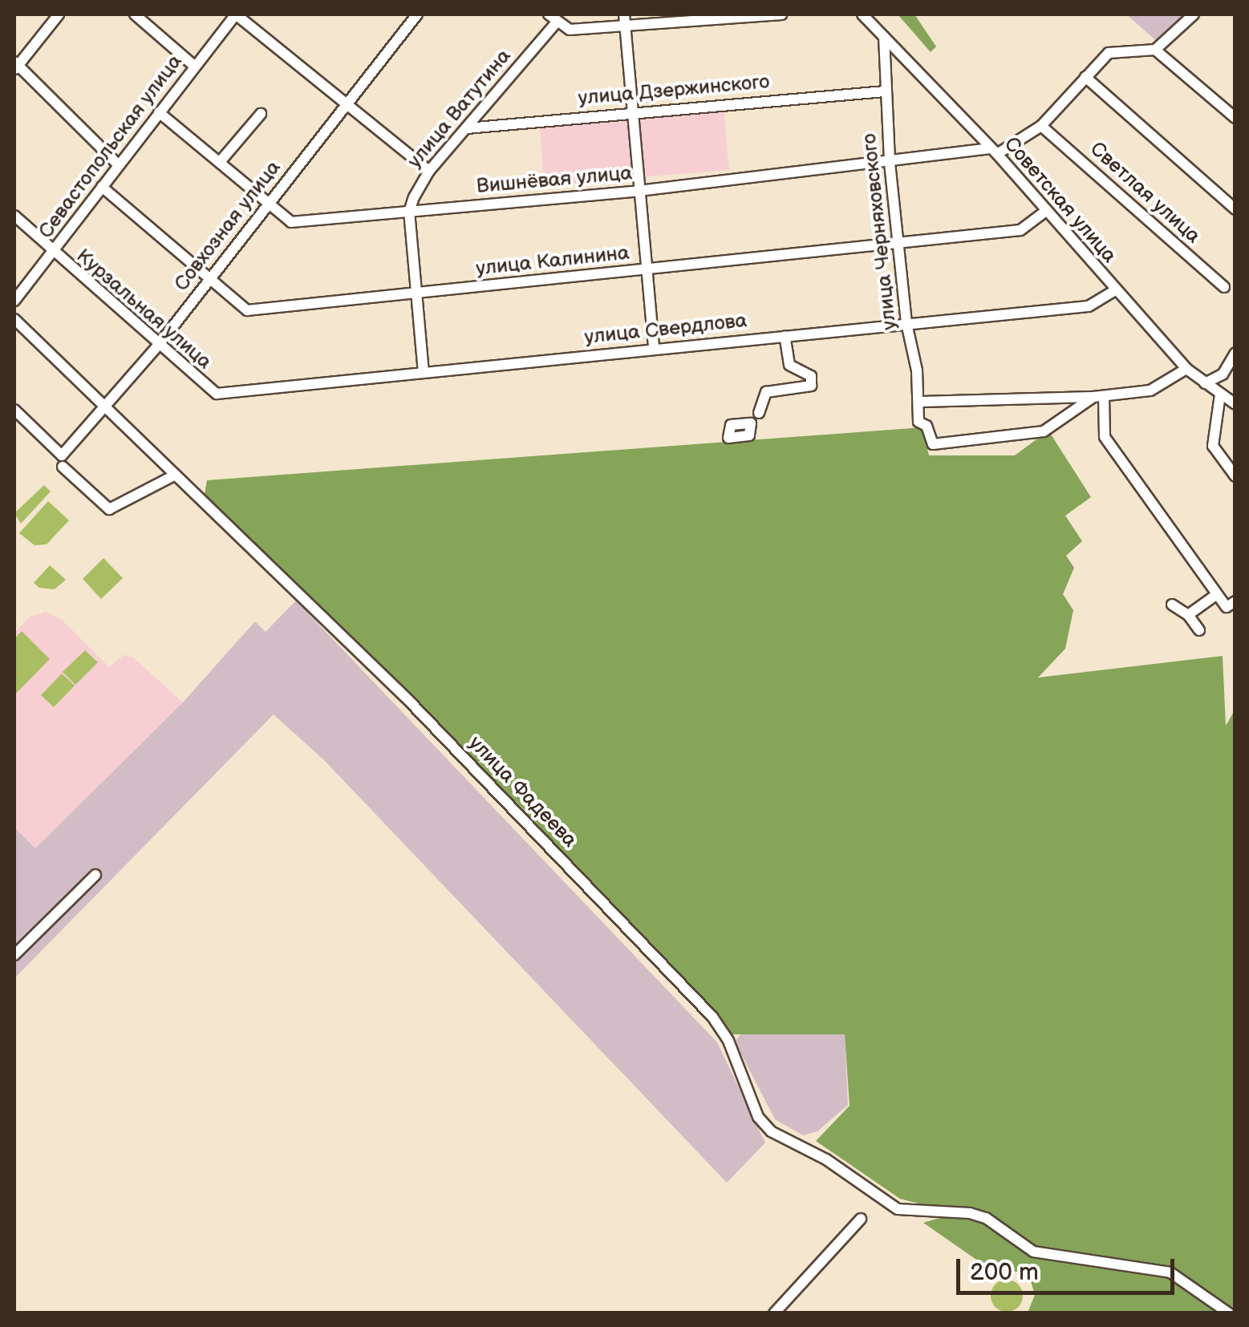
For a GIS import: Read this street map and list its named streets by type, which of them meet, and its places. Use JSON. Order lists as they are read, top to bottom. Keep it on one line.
{"streets":{"street":["улица Дзержинского","улица Ватутина","Севастопольская улица","Вишнёвая улица","Светлая улица","Советская улица","Совхозная улица","улица Черняховского","улица Калинина","Курзальная улица","улица Свердлова","улица Фадеева"]},"crossings":[["улица Дзержинского","улица Ватутина"],["улица Дзержинского","улица Черняховского"],["улица Ватутина","Вишнёвая улица"],["Севастопольская улица","Вишнёвая улица"],["Севастопольская улица","улица Калинина"],["Севастопольская улица","Курзальная улица"],["Вишнёвая улица","Советская улица"],["Вишнёвая улица","Совхозная улица"],["Вишнёвая улица","улица Черняховского"],["Советская улица","улица Черняховского"],["Советская улица","улица Калинина"],["Советская улица","улица Свердлова"],["Совхозная улица","улица Калинина"],["Совхозная улица","Курзальная улица"],["Совхозная улица","улица Фадеева"],["улица Черняховского","улица Калинина"],["улица Черняховского","улица Свердлова"],["Курзальная улица","улица Свердлова"]],"scale_bar":"200 m"}
